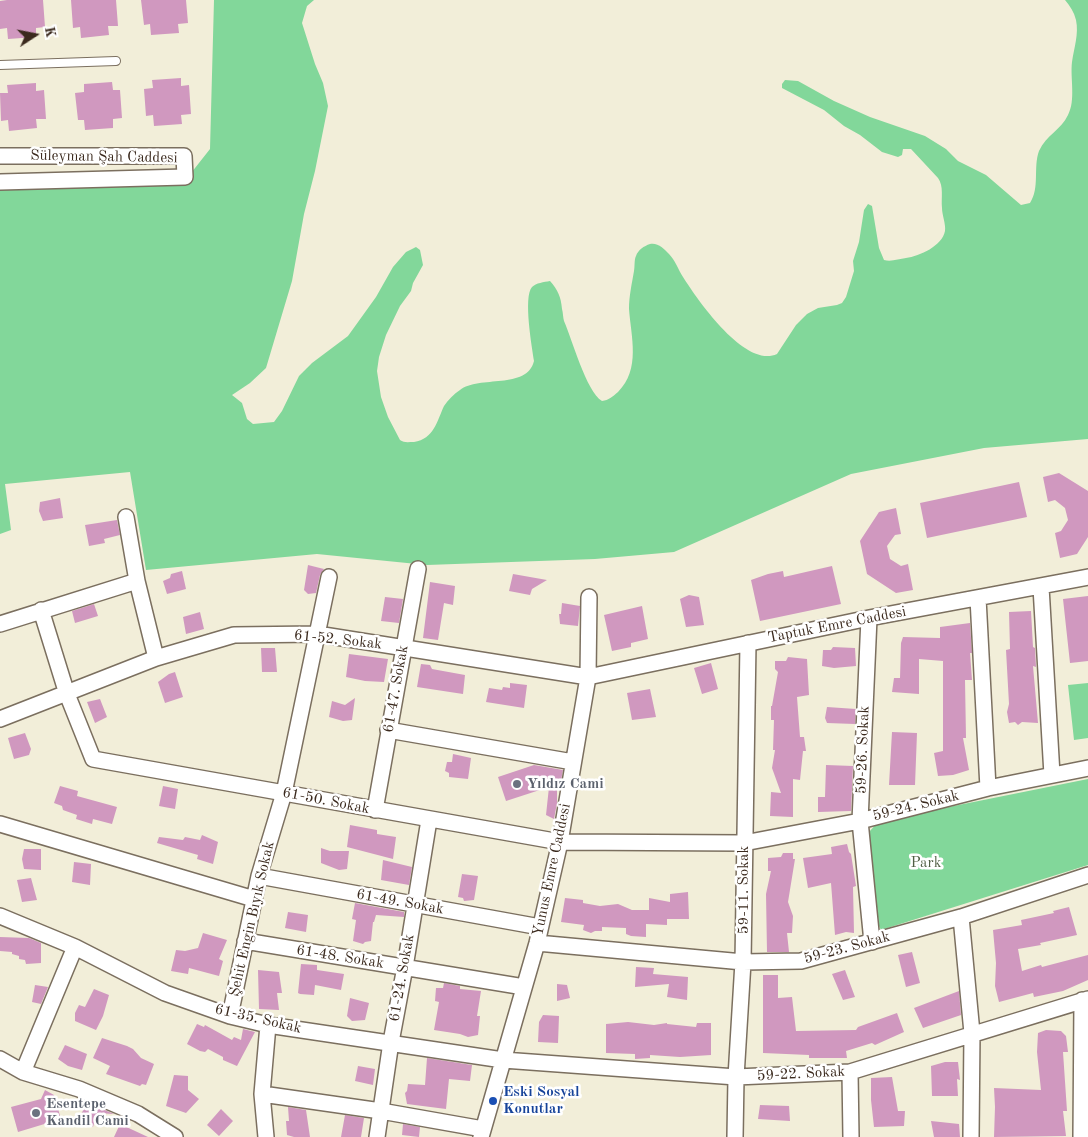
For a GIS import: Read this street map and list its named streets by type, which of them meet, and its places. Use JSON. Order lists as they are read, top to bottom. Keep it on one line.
{"streets":{"street":["Süleyman Şah Caddesi","Taptuk Emre Caddesi","61-52. Sokak","61-47. Sokak","59-26. Sokak","61-50. Sokak","59-24. Sokak","Yunus Emre Caddesi","59-11. Sokak","61-49. Sokak","Şehit Engin Bıyık Sokak","59-23. Sokak","61-48. Sokak","61-24. Sokak","61-35. Sokak","59-22. Sokak"]},"crossings":[["Taptuk Emre Caddesi","61-52. Sokak"],["Taptuk Emre Caddesi","59-26. Sokak"],["Taptuk Emre Caddesi","Yunus Emre Caddesi"],["Taptuk Emre Caddesi","59-11. Sokak"],["61-52. Sokak","61-47. Sokak"],["61-52. Sokak","61-50. Sokak"],["61-52. Sokak","Yunus Emre Caddesi"],["61-52. Sokak","Şehit Engin Bıyık Sokak"],["61-47. Sokak","61-50. Sokak"],["59-26. Sokak","59-24. Sokak"],["59-26. Sokak","59-23. Sokak"],["61-50. Sokak","Yunus Emre Caddesi"],["61-50. Sokak","Şehit Engin Bıyık Sokak"],["61-50. Sokak","61-24. Sokak"],["59-24. Sokak","59-11. Sokak"],["Yunus Emre Caddesi","61-49. Sokak"],["Yunus Emre Caddesi","59-23. Sokak"],["Yunus Emre Caddesi","61-48. Sokak"],["Yunus Emre Caddesi","61-35. Sokak"],["Yunus Emre Caddesi","59-22. Sokak"],["59-11. Sokak","59-23. Sokak"],["59-11. Sokak","59-22. Sokak"],["61-49. Sokak","Şehit Engin Bıyık Sokak"],["61-49. Sokak","61-24. Sokak"],["Şehit Engin Bıyık Sokak","61-48. Sokak"],["Şehit Engin Bıyık Sokak","61-35. Sokak"],["61-48. Sokak","61-24. Sokak"],["61-24. Sokak","61-35. Sokak"],["61-35. Sokak","59-22. Sokak"]],"parks":["Park"],"places":["Yıldız Cami","Eski Sosyal Konutlar","Esentepe Kandil Cami"],"north":"right"}
